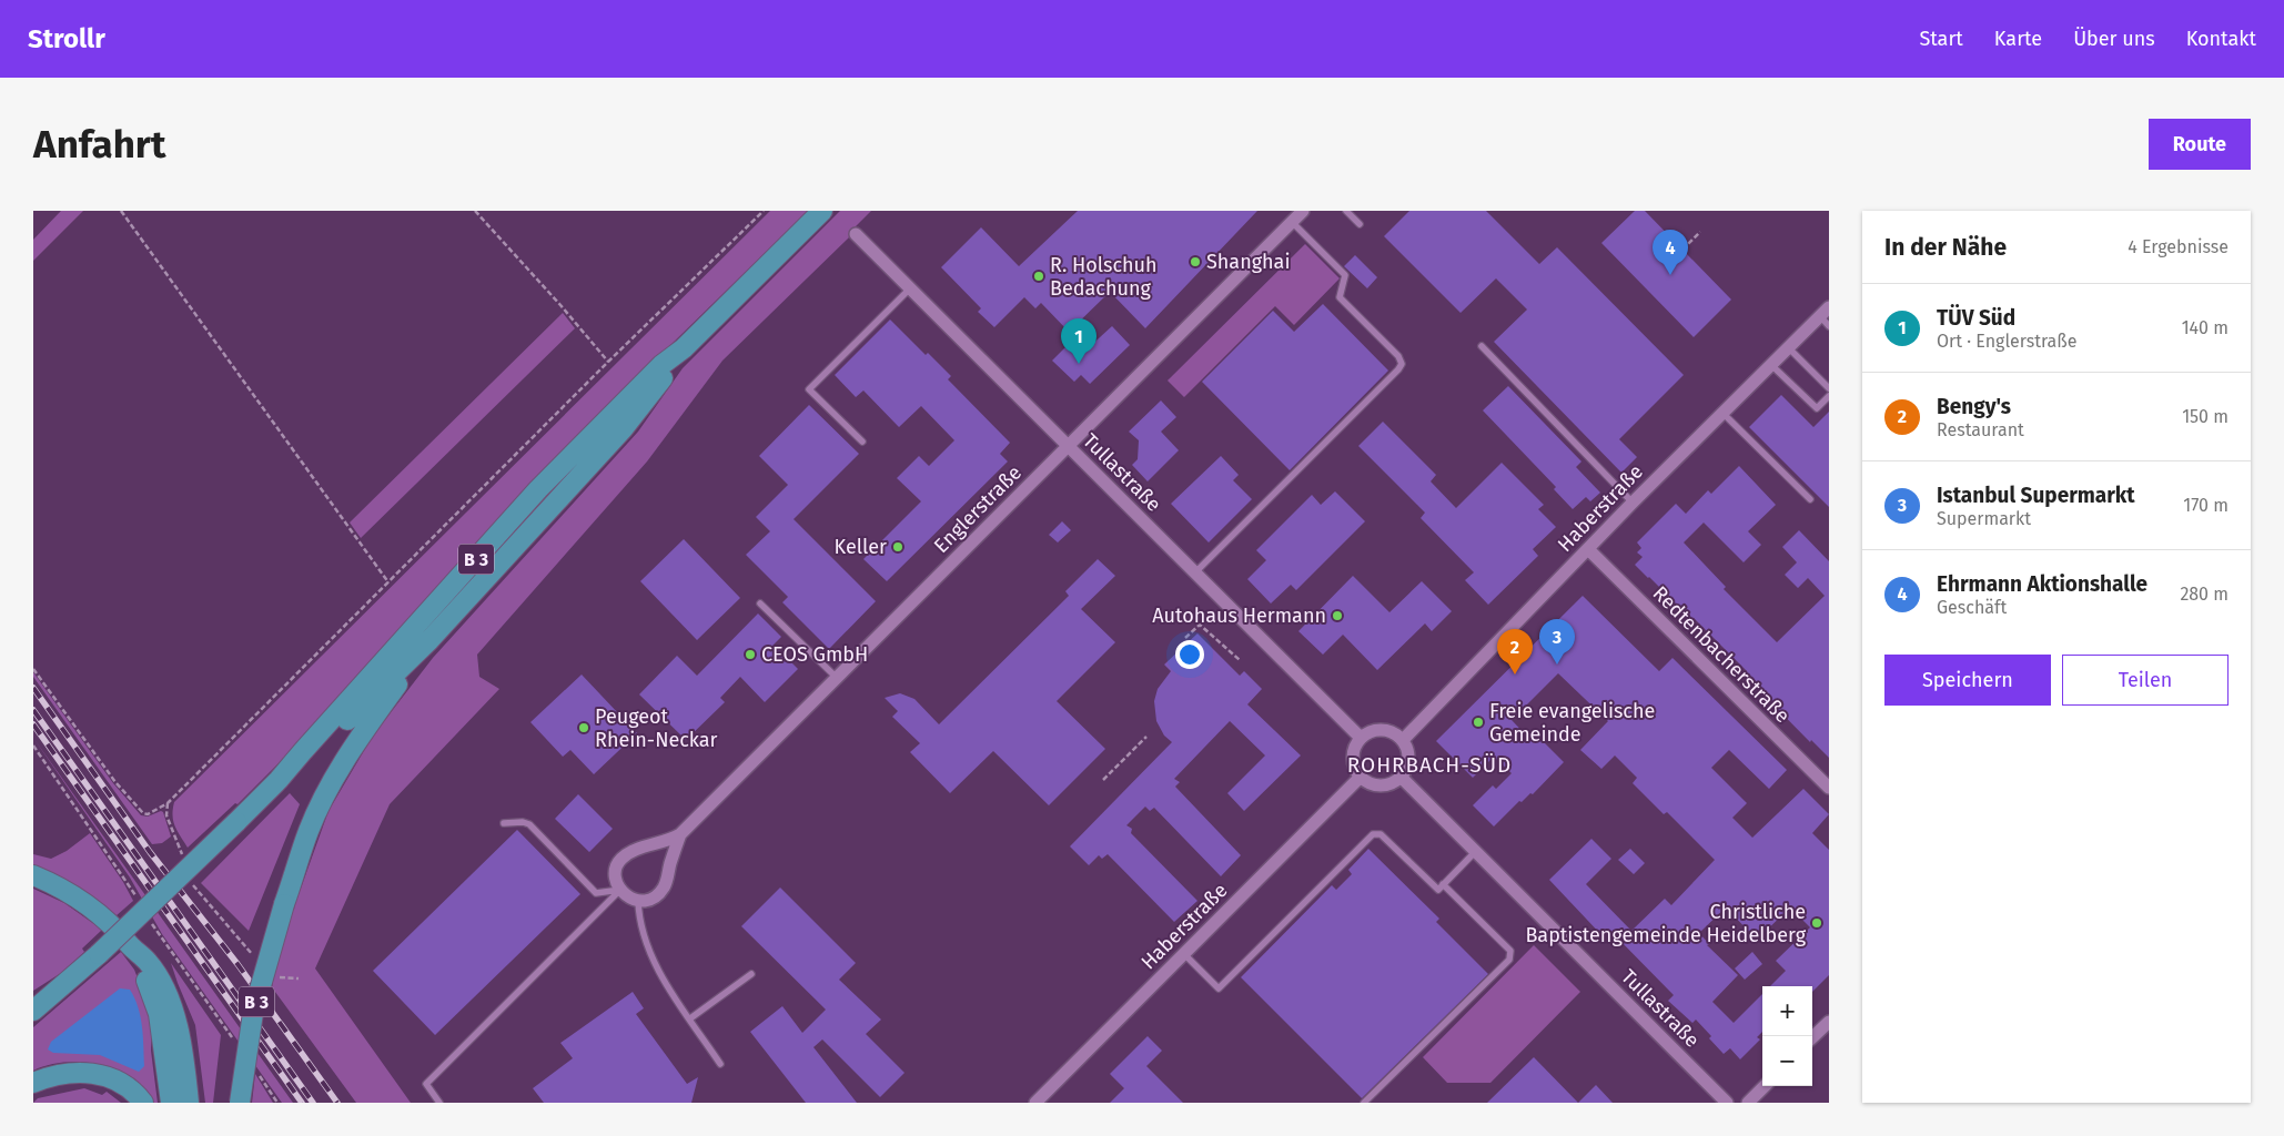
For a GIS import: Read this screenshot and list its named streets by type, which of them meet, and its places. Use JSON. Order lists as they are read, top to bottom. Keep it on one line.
{"streets":{"main road":["B 3"],"street":["Tullastraße","Haberstraße","Englerstraße","Redtenbacherstraße"]},"crossings":[["Tullastraße","Haberstraße"],["Tullastraße","Englerstraße"],["Haberstraße","Redtenbacherstraße"]],"districts":["ROHRBACH-SÜD"],"places":["Shanghai","R. Holschuh Bedachung","Keller","Autohaus Hermann","CEOS GmbH","Freie evangelische Gemeinde","Peugeot Rhein-Neckar","Christliche Baptistengemeinde Heidelberg"],"page":{"header":"Strollr","nav":["Start","Karte","Über uns","Kontakt"],"buttons":["Route",["Speichern","Teilen"]],"title":"Anfahrt","heading":["In der Nähe","4 Ergebnisse"],"pins":["4","1","3","2"],"list":[{"mark":"1","name":"TÜV Süd","note":"Ort · Englerstraße","value":"140 m"},{"mark":"2","name":"Bengy's","note":"Restaurant","value":"150 m"},{"mark":"3","name":"Istanbul Supermarkt","note":"Supermarkt","value":"170 m"},{"mark":"4","name":"Ehrmann Aktionshalle","note":"Geschäft","value":"280 m"}],"map_buttons":["+","−"]}}
